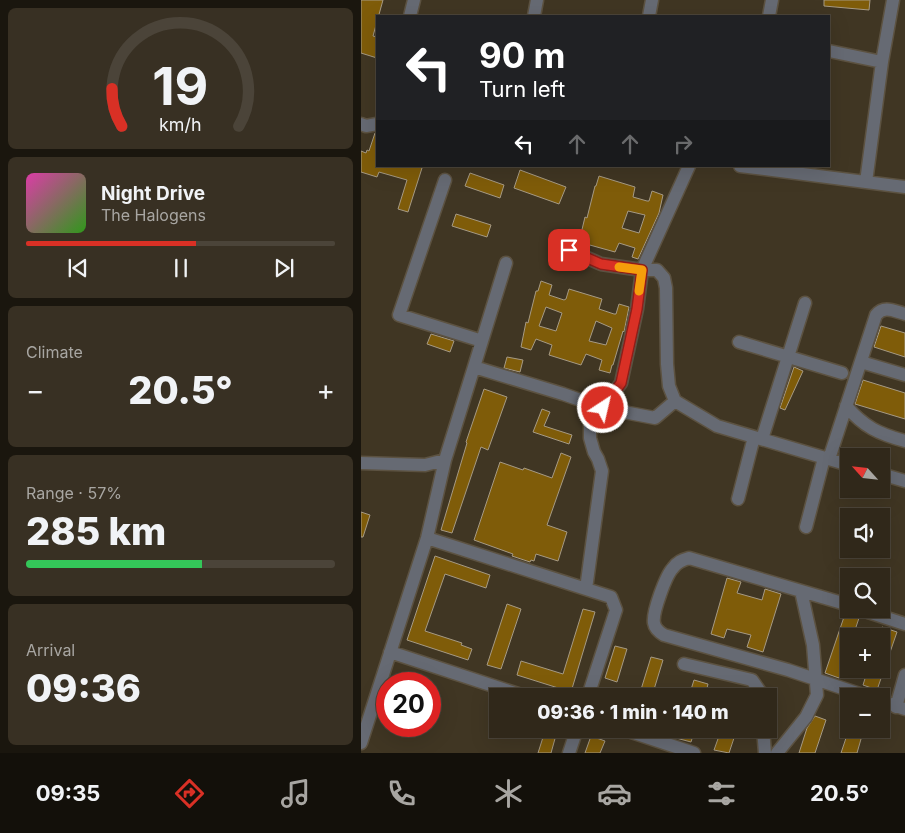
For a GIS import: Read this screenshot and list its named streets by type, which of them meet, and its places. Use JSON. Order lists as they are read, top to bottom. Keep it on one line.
{"north":"top left","page":{"turn":["90 m","Turn left"],"song":["Night Drive","The Halogens"],"tile":["Climate",["Range · 57%","285 km"],["Arrival","09:36"]],"heat":["−","20.5°","+"],"map_buttons":["+","−"],"limit":"20","trip":"09:36 · 1 min · 140 m","tabs":["09:35","20.5°"],"gauge":["19","km/h"]}}
